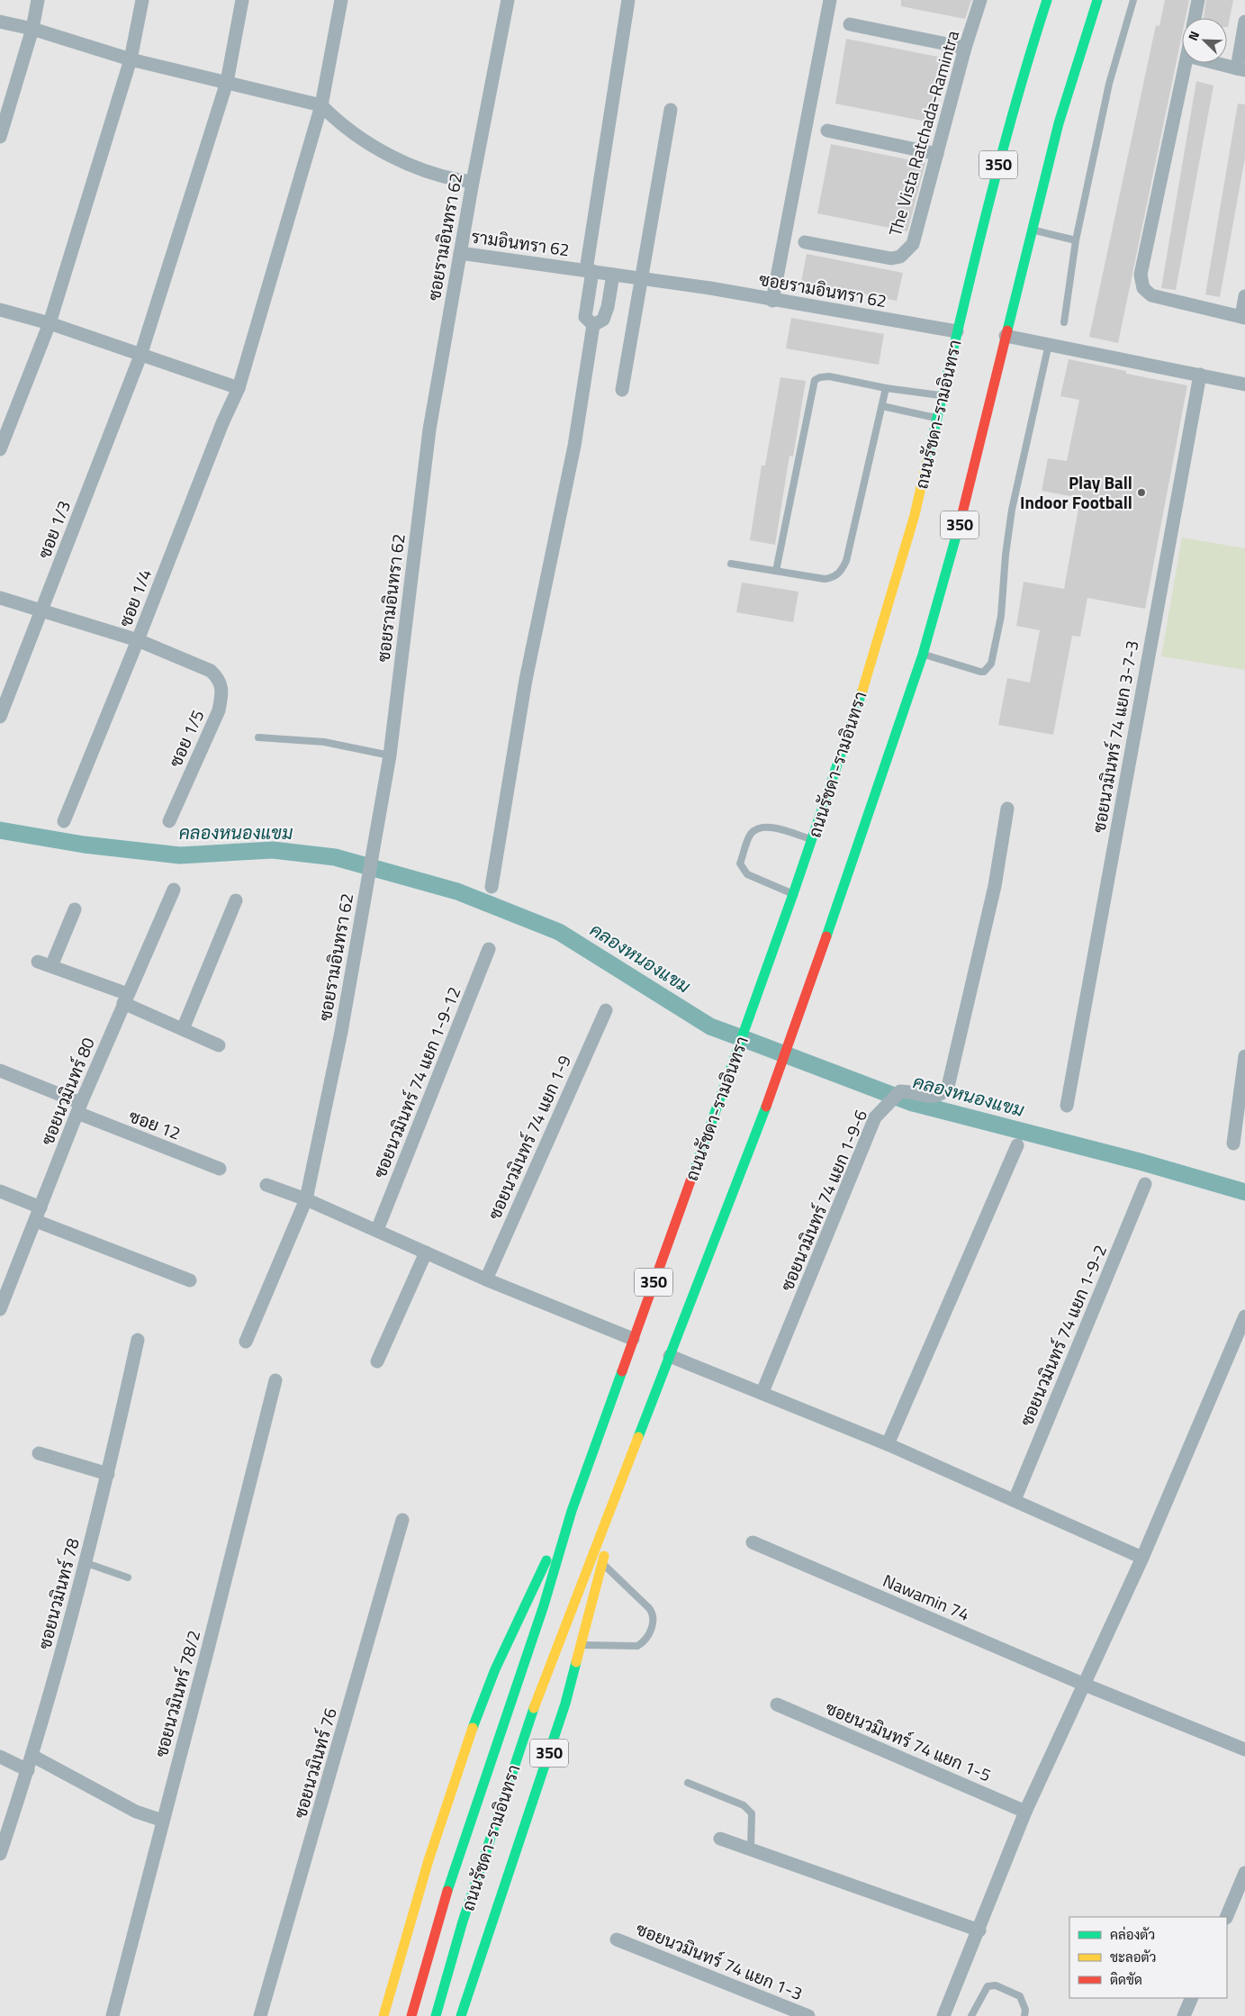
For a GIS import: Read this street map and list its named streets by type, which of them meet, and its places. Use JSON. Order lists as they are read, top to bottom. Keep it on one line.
{"streets":{"main road":["350","ถนนรัชดา-รามอินทรา"],"street":["The Vista Ratchada-Ramintra","ซอยรามอินทรา 62","รามอินทรา 62","ซอย 1/3","ซอย 1/4","ซอยนวมินทร์ 74 แยก 3-7-3","ซอย 1/5","ซอยนวมินทร์ 74 แยก 1-9-12","ซอยนวมินทร์ 80","ซอย 12","ซอยนวมินทร์ 74 แยก 1-9","ซอยนวมินทร์ 74 แยก 1-9-6","ซอยนวมินทร์ 74 แยก 1-9-2","ซอยนวมินทร์ 78","Nawamin 74","ซอยนวมินทร์ 78/2","ซอยนวมินทร์ 74 แยก 1-5","ซอยนวมินทร์ 76","ซอยนวมินทร์ 74 แยก 1-3"]},"crossings":[["ซอยรามอินทรา 62","รามอินทรา 62"],["ซอยรามอินทรา 62","ถนนรัชดา-รามอินทรา"],["ซอย 1/4","ซอย 1/5"],["ซอยนวมินทร์ 80","ซอย 12"]],"water":["คลองหนองแขม"],"places":["Play Ball Indoor Football"],"legend":["คล่องตัว","ชะลอตัว","ติดขัด"],"north":"top left"}
